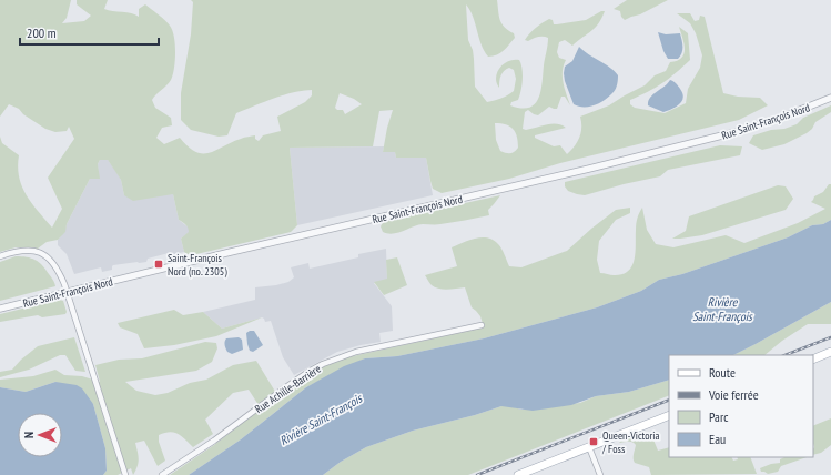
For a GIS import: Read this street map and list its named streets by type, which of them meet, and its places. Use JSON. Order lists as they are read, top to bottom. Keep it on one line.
{"streets":{"street":["Rue Saint-François Nord","Rue Achille-Barrière"]},"water":["Rivière Saint-François"],"places":{"transit":["Saint-François Nord (no. 2305)","Queen-Victoria / Foss"]},"legend":["Route","Voie ferrée","Parc","Eau"],"scale_bar":"200 m","north":"left"}
